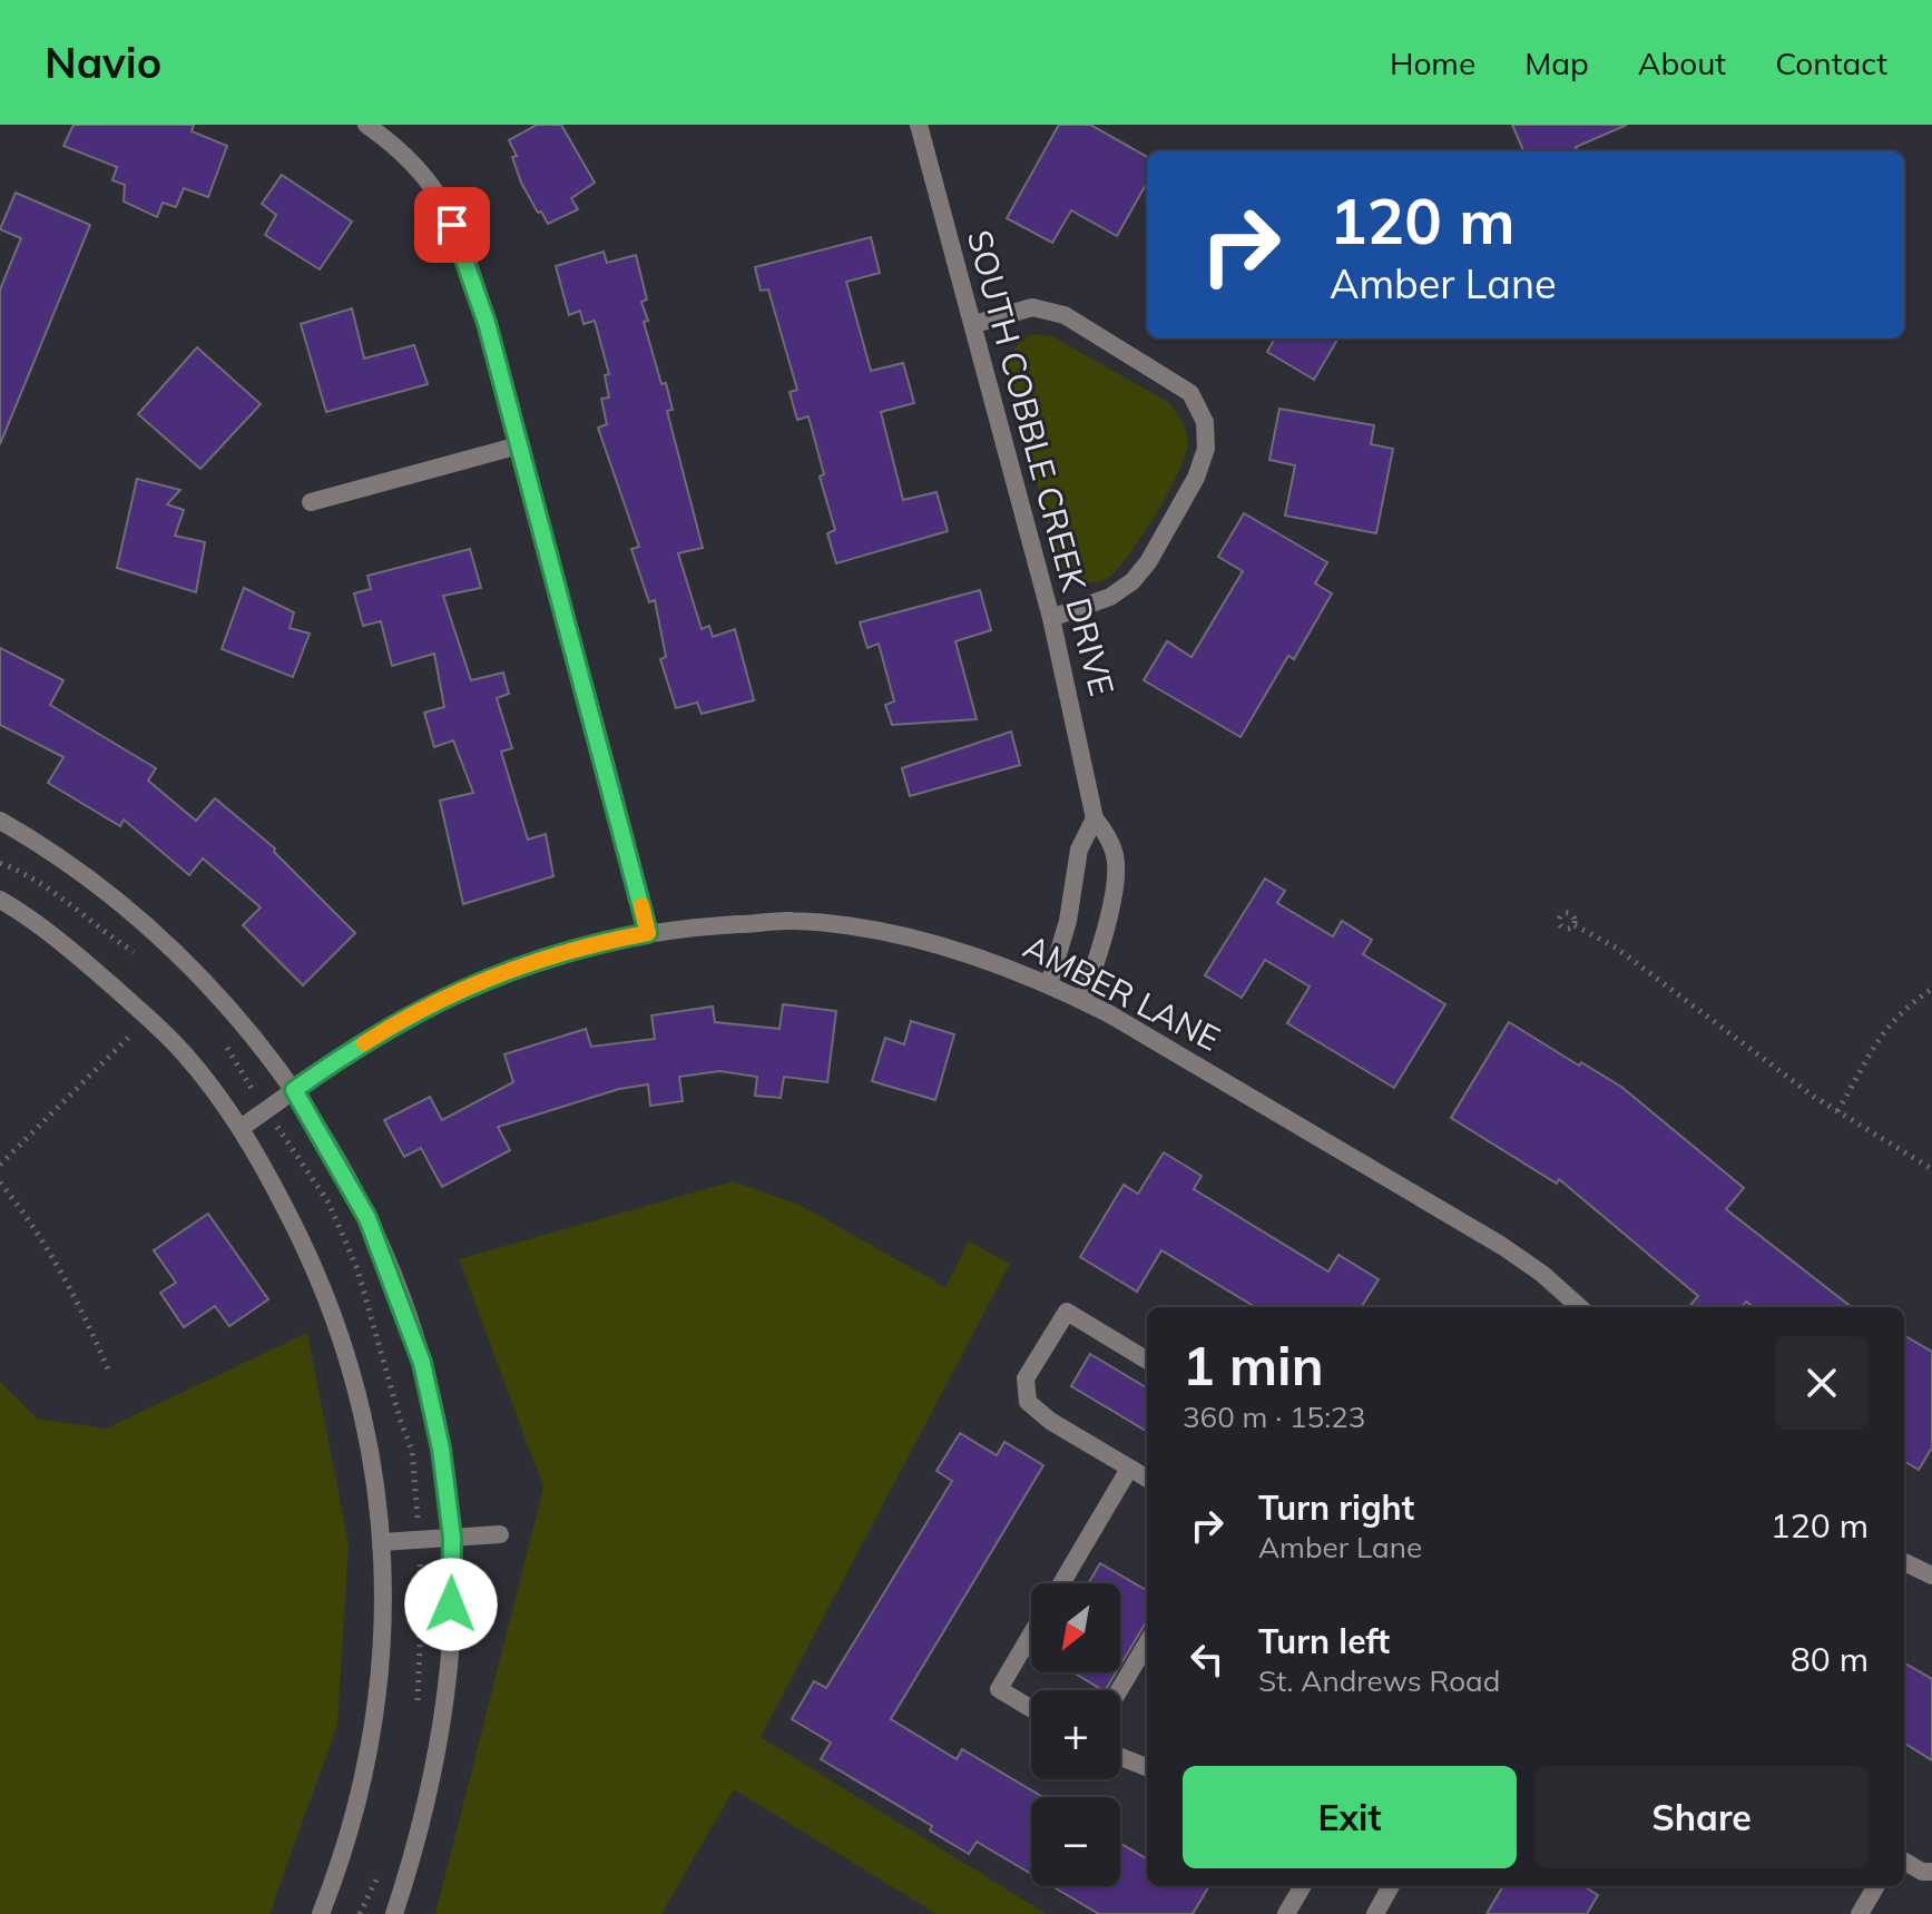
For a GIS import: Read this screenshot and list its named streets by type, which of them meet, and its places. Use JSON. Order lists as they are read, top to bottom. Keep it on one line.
{"streets":{"street":["SOUTH COBBLE CREEK DRIVE","AMBER LANE"]},"crossings":[["SOUTH COBBLE CREEK DRIVE","AMBER LANE"]],"north":"bottom left","page":{"header":"Navio","nav":["Home","Map","About","Contact"],"turn":["120 m","Amber Lane"],"heading":["1 min","360 m · 15:23"],"list":[{"name":"Turn right","note":"Amber Lane","value":"120 m"},{"name":"Turn left","note":"St. Andrews Road","value":"80 m"}],"map_buttons":["+","−"],"buttons":["Exit","Share"]}}
